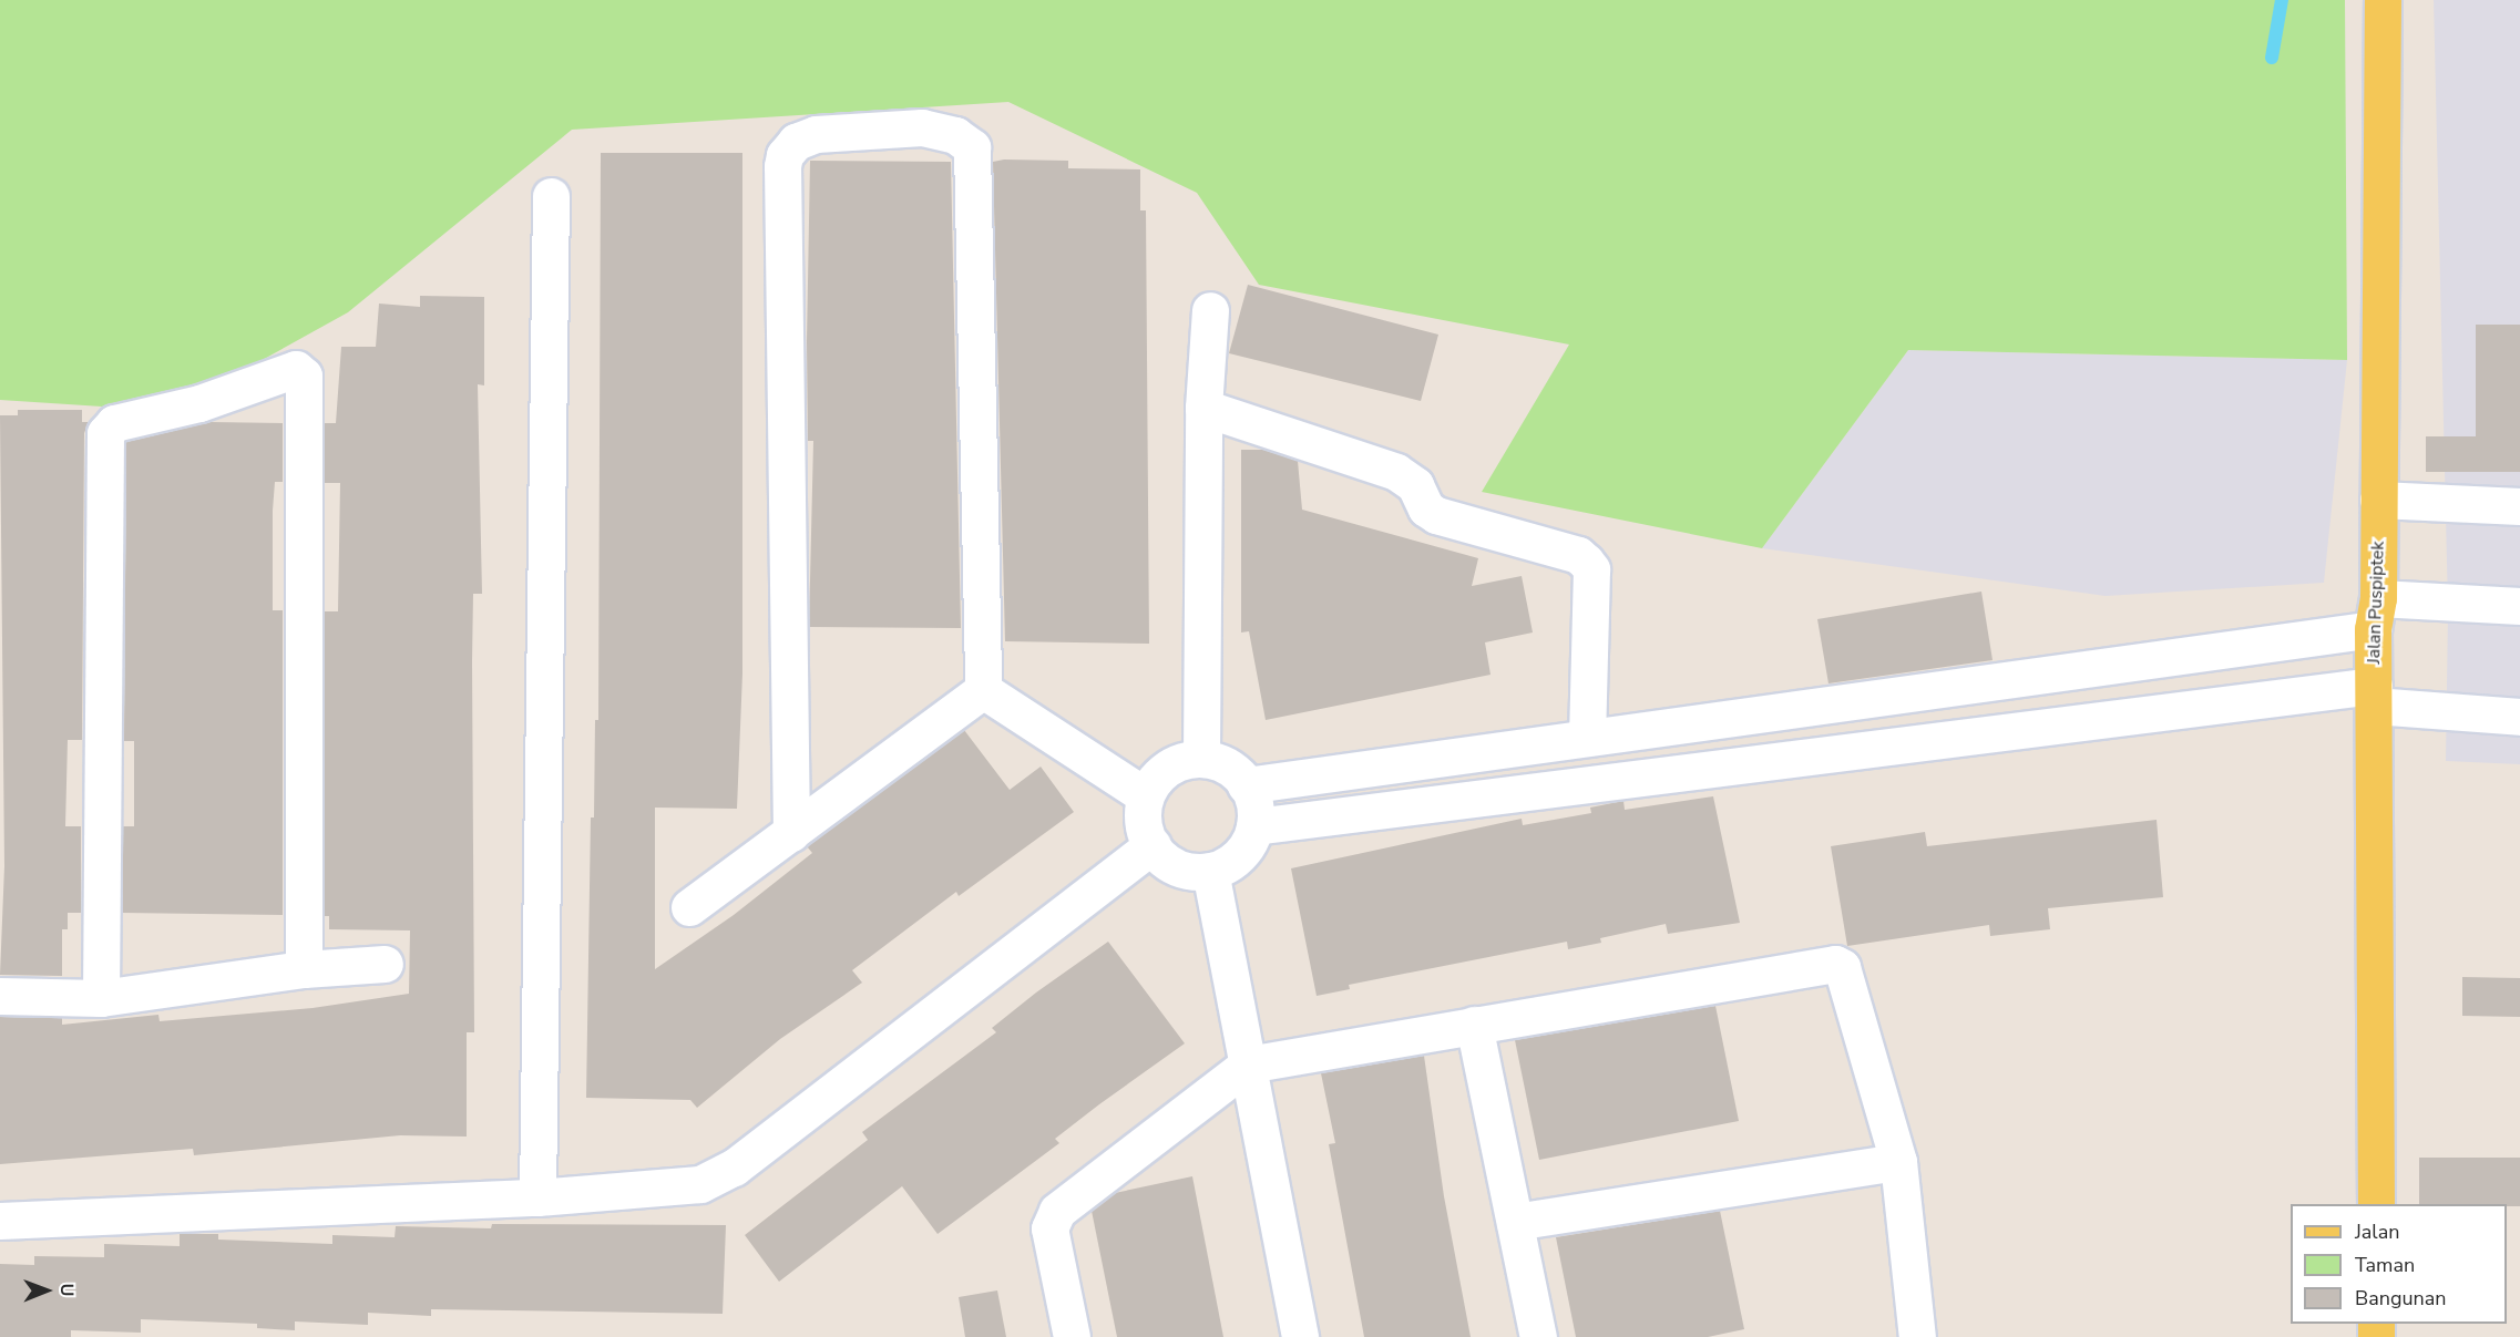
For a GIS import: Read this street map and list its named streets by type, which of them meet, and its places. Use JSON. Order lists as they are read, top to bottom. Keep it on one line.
{"streets":{"main road":["Jalan Puspiptek"]},"legend":["Jalan","Taman","Bangunan"],"north":"right"}
